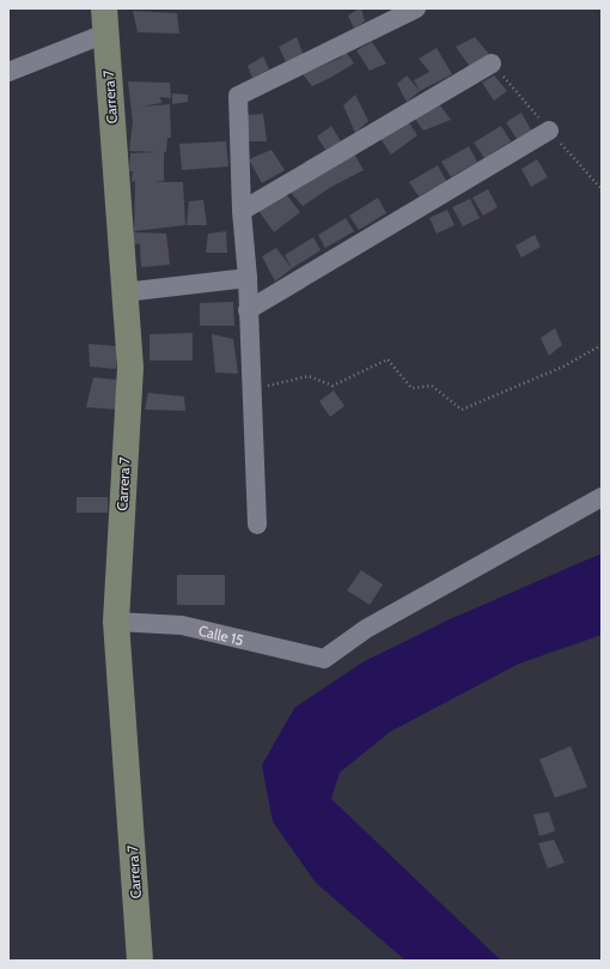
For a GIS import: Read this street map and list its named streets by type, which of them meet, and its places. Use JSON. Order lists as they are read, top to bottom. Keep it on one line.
{"streets":{"street":["Carrera 7","Calle 15"]},"crossings":[["Carrera 7","Calle 15"]]}
